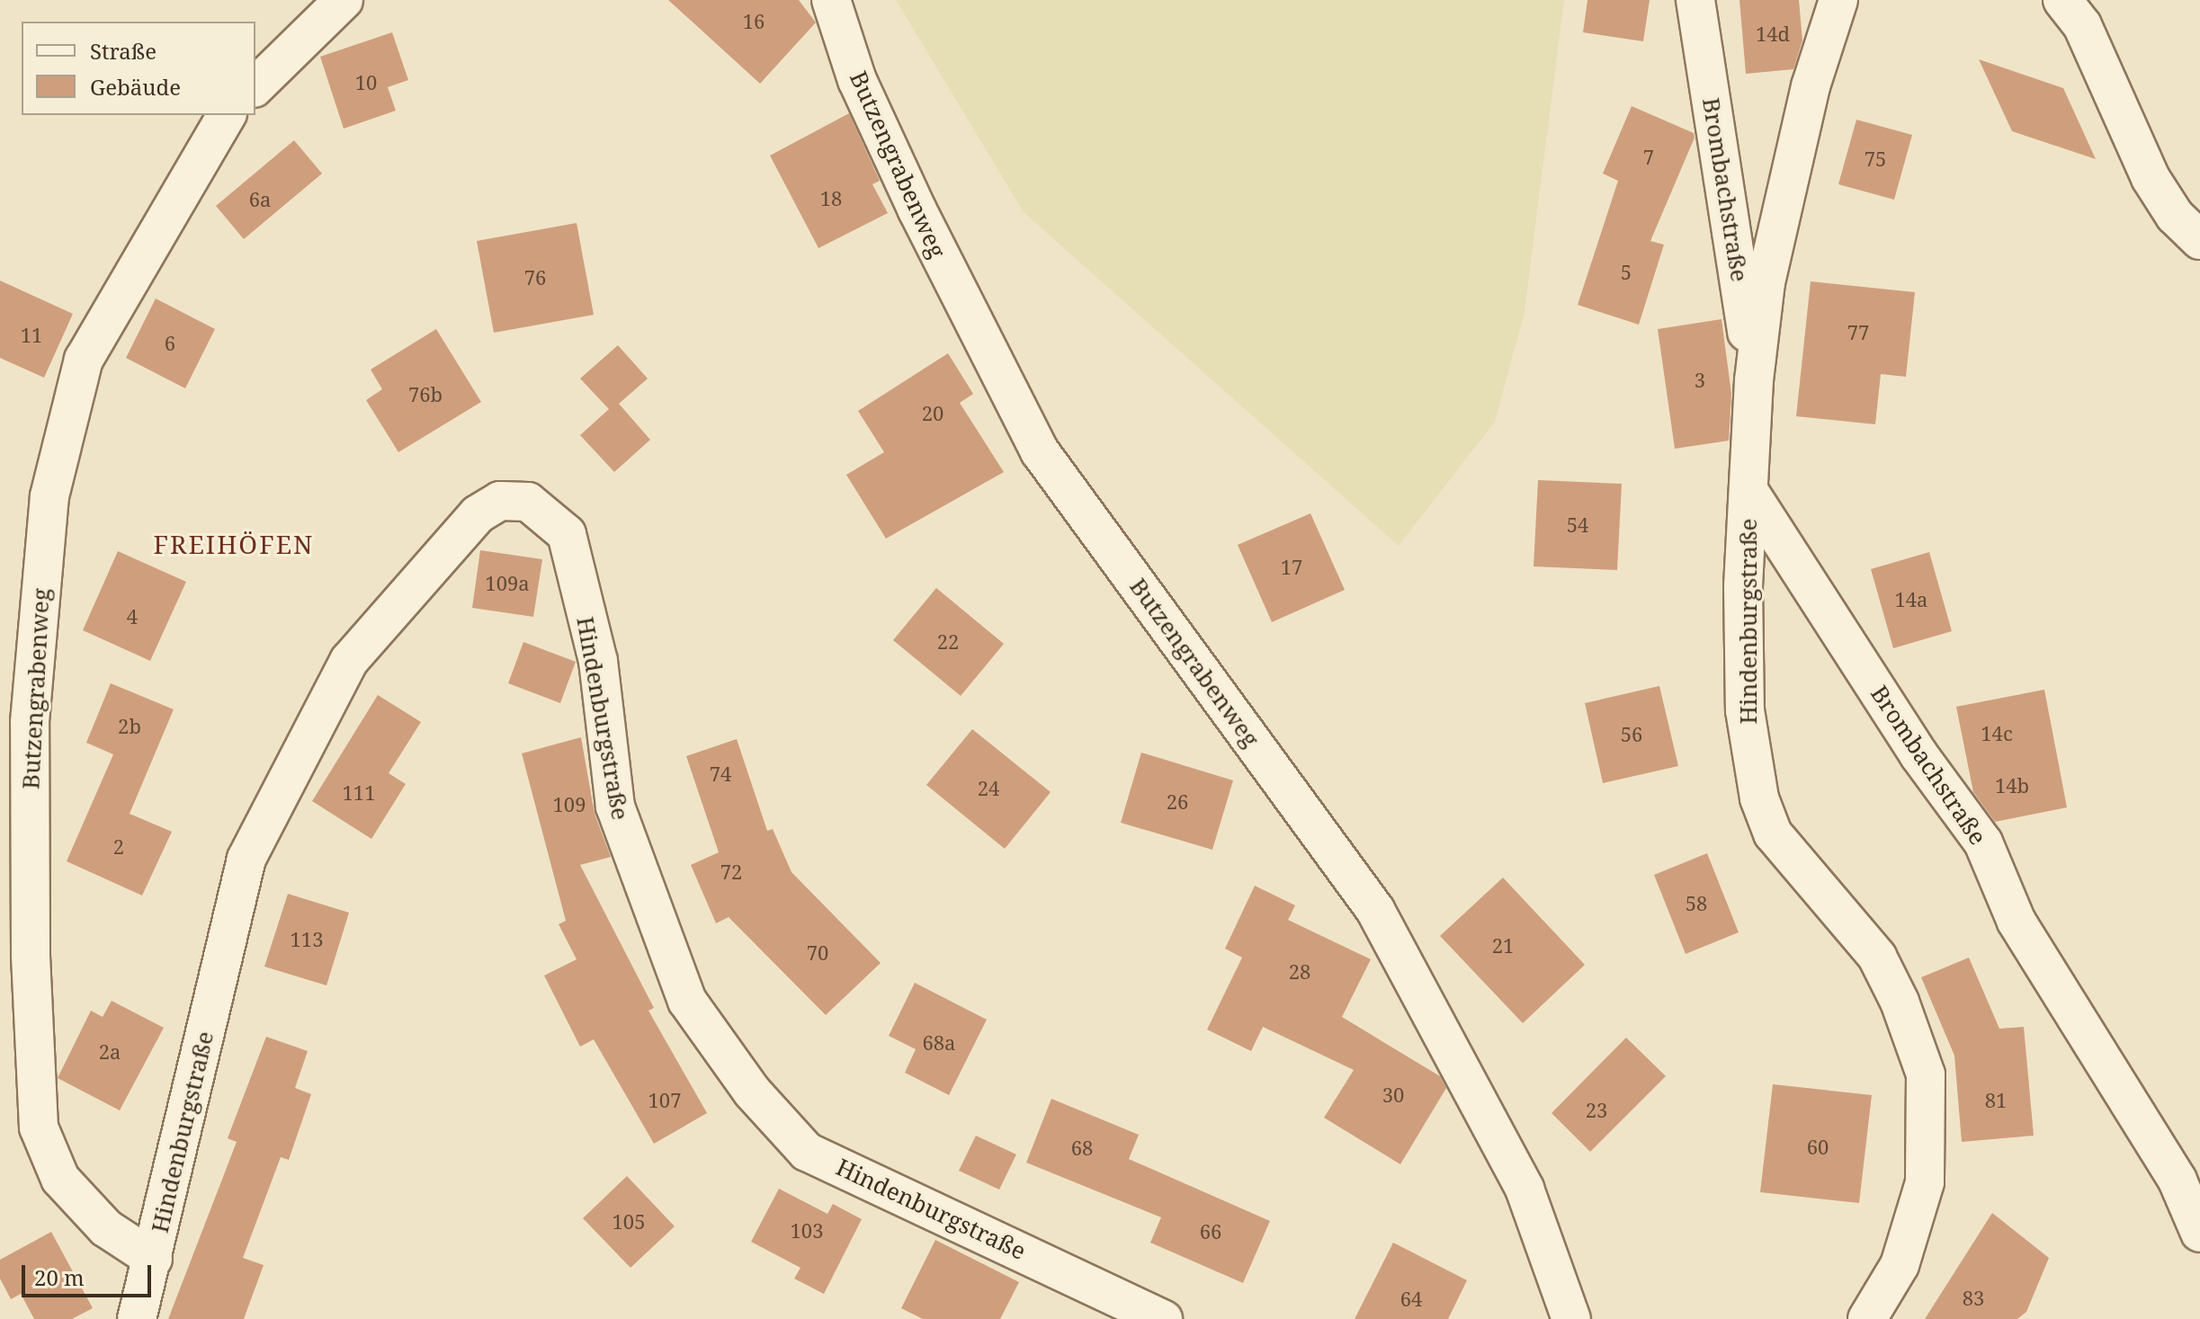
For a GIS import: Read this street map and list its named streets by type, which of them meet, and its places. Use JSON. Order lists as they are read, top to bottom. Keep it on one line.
{"streets":{"street":["Butzengrabenweg","Brombachstraße","Hindenburgstraße"]},"crossings":[["Butzengrabenweg","Hindenburgstraße"],["Brombachstraße","Hindenburgstraße"]],"districts":["FREIHÖFEN"],"house_numbers":["16","14d","10","7","75","18","6a","5","76","77","11","6","3","76b","20","54","17","109a","14a","4","22","2b","14c","56","74","14b","24","111","26","109","2","72","58","113","21","70","28","68a","2a","30","107","81","23","60","68","105","103","66","83","64"],"legend":["Straße","Gebäude"],"scale_bar":"20 m"}
